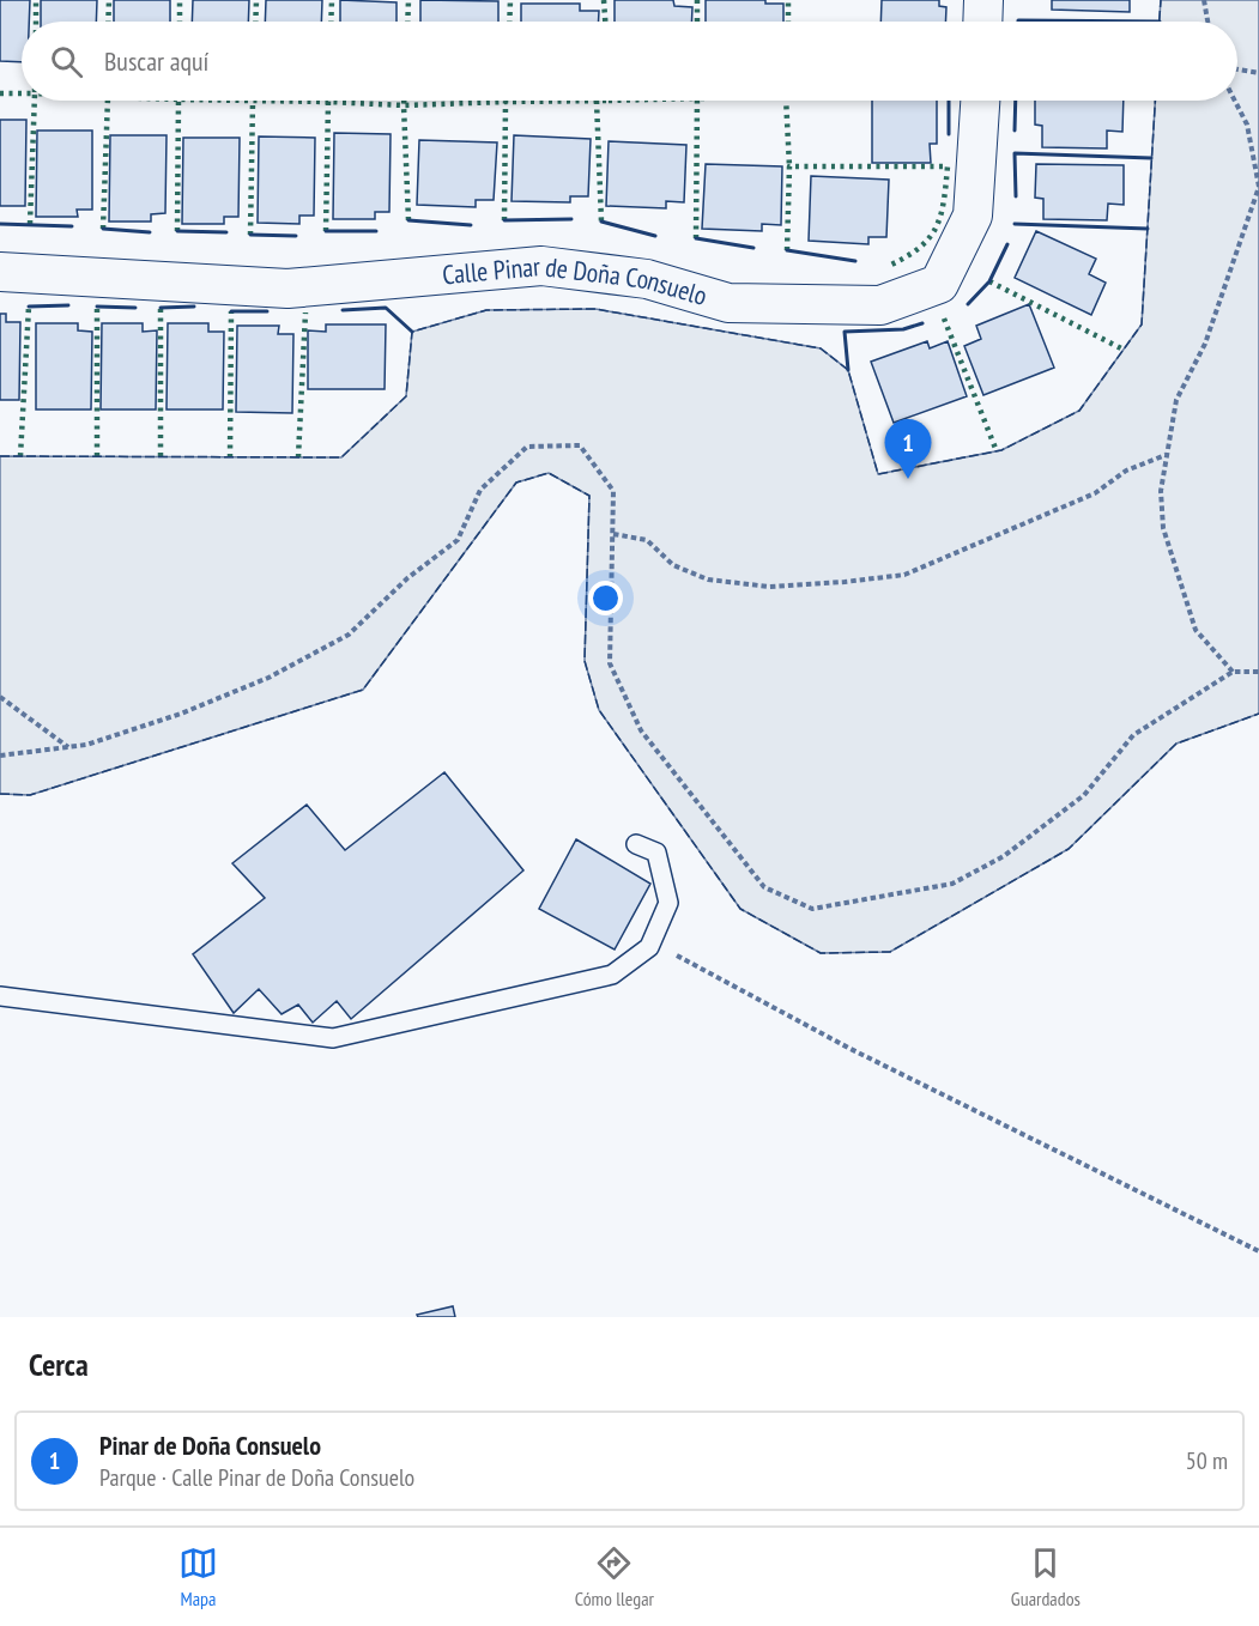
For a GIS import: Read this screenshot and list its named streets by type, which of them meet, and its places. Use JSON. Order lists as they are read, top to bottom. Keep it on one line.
{"streets":{"street":["Calle Pinar de Doña Consuelo"]},"page":{"search":"Buscar aquí","pins":"1","heading":"Cerca","list":[{"mark":"1","name":"Pinar de Doña Consuelo","note":"Parque · Calle Pinar de Doña Consuelo","value":"50 m"}],"nav":["Mapa","Cómo llegar","Guardados"]}}
